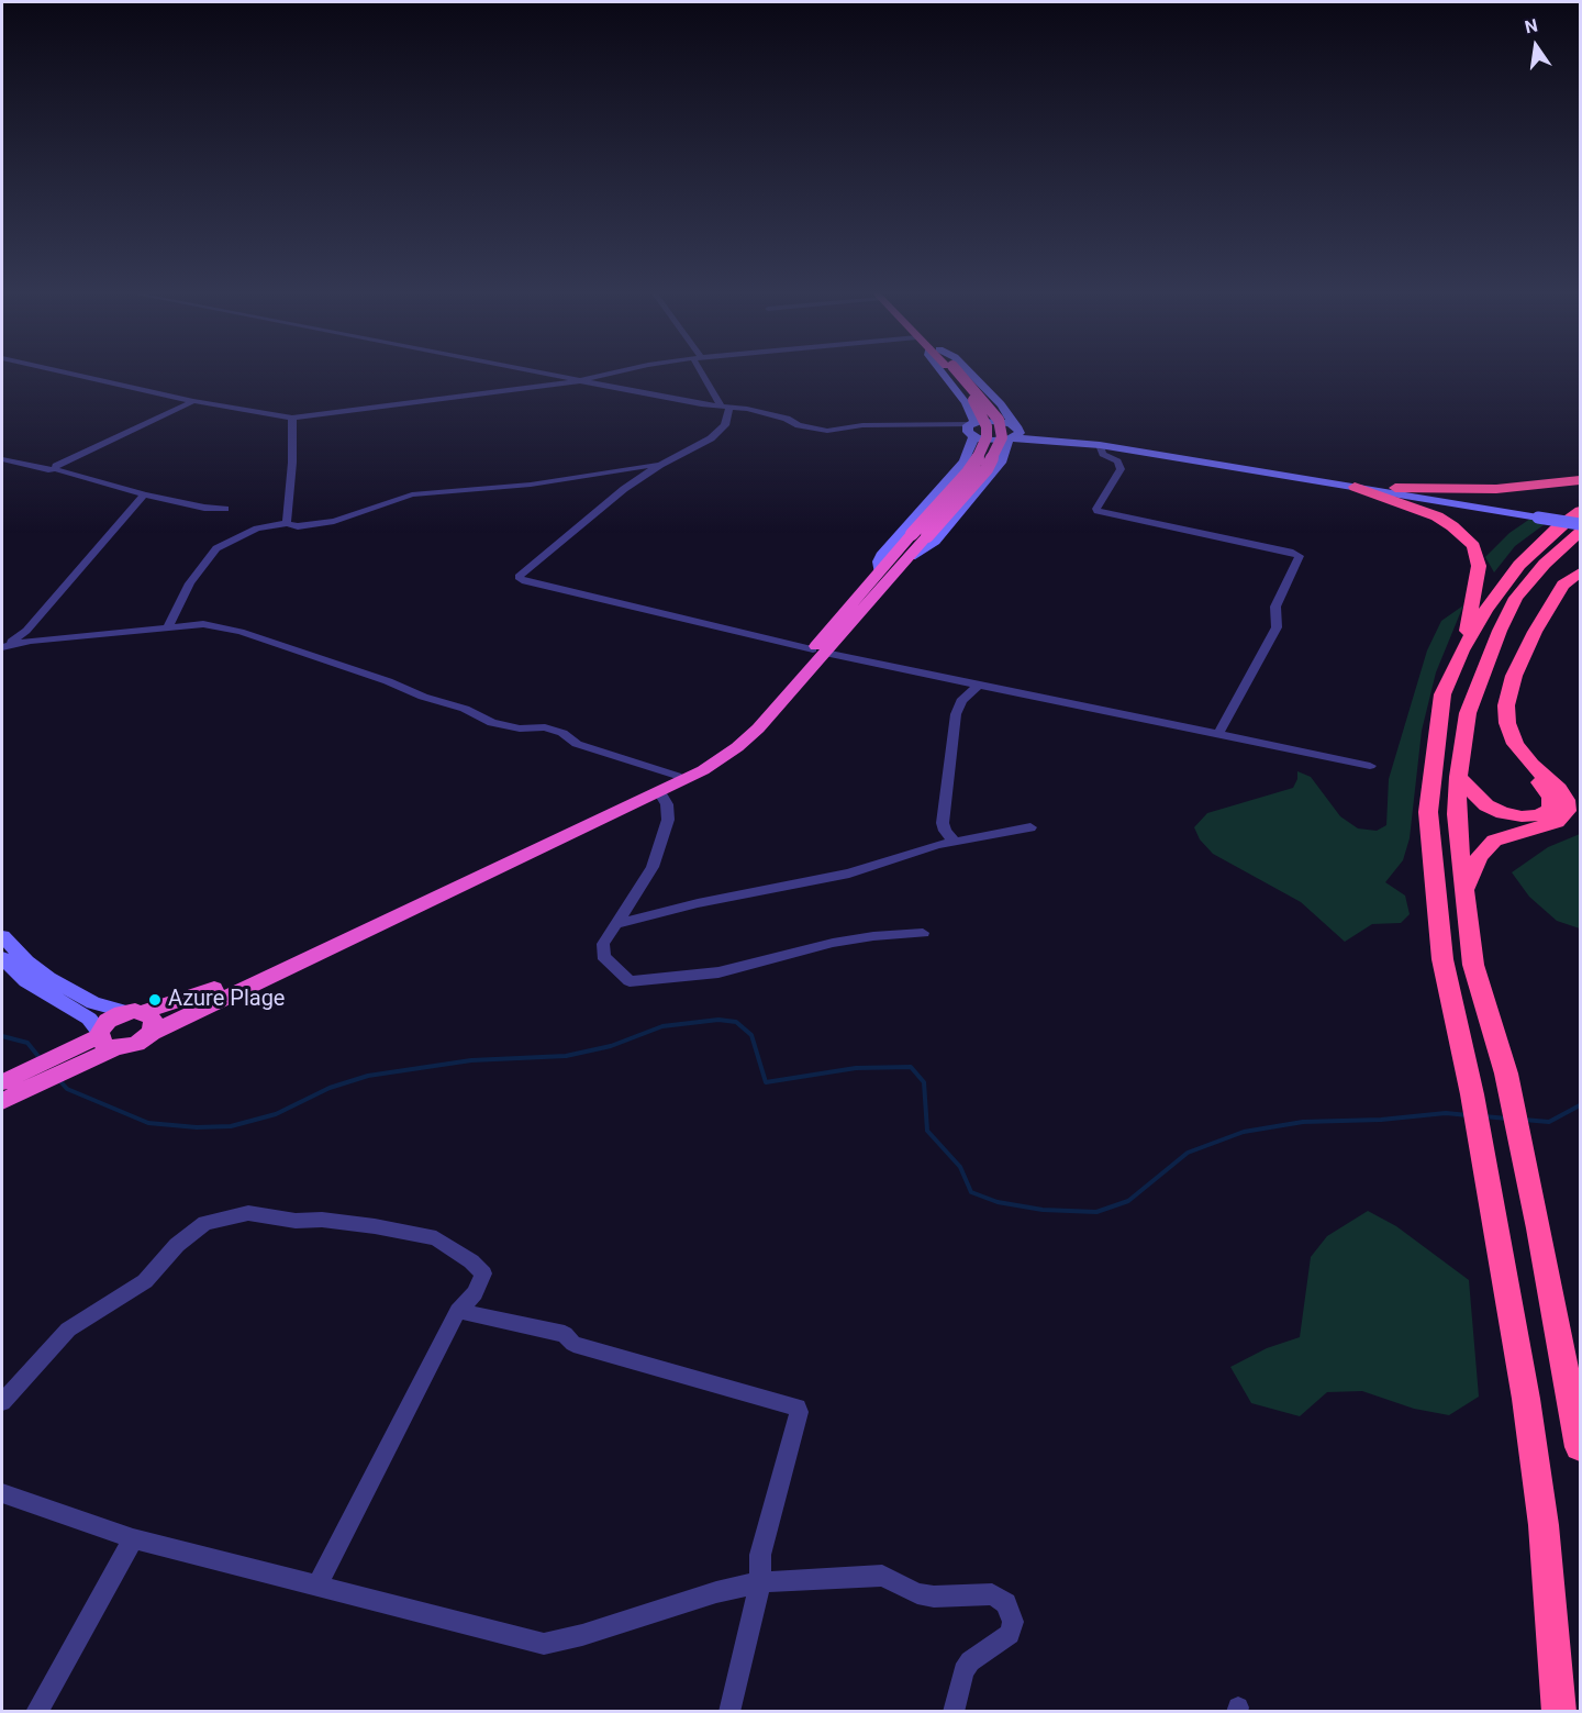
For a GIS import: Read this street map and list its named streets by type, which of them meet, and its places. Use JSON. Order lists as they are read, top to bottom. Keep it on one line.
{"places":["Azure Plage"],"north":"top"}
